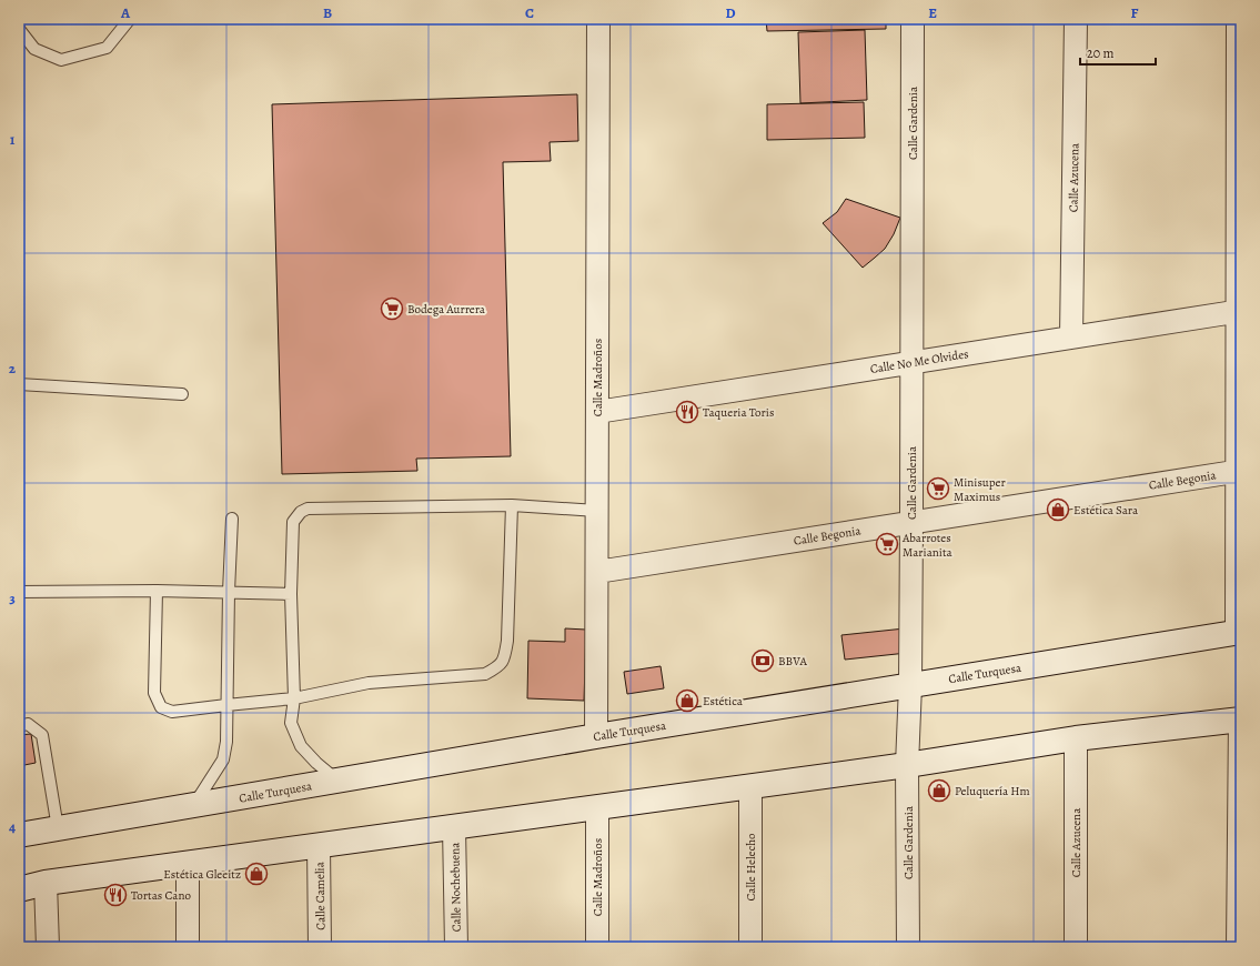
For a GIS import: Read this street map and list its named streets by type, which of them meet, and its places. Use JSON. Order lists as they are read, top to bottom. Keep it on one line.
{"streets":{"main road":["Calle Turquesa"],"street":["Calle Gardenia","Calle Azucena","Calle No Me Olvides","Calle Madroños","Calle Begonia","Calle Helecho","Calle Nochebuena","Calle Camelia"]},"crossings":[["Calle Gardenia","Calle No Me Olvides"],["Calle Gardenia","Calle Begonia"],["Calle Gardenia","Calle Turquesa"],["Calle Azucena","Calle No Me Olvides"],["Calle No Me Olvides","Calle Madroños"],["Calle Madroños","Calle Begonia"],["Calle Madroños","Calle Turquesa"]],"places":{"supermarket":["Bodega Aurrera","Minisuper Maximus","Abarrotes Marianita"],"restaurant":["Taqueria Toris","Tortas Cano"],"shop":["Estética Sara","Estética","Peluquería Hm","Estética Gleeitz"],"bank":["BBVA"]},"scale_bar":"20 m","grid":{"columns":["A","B","C","D","E","F"],"rows":["1","2","3","4"]}}
